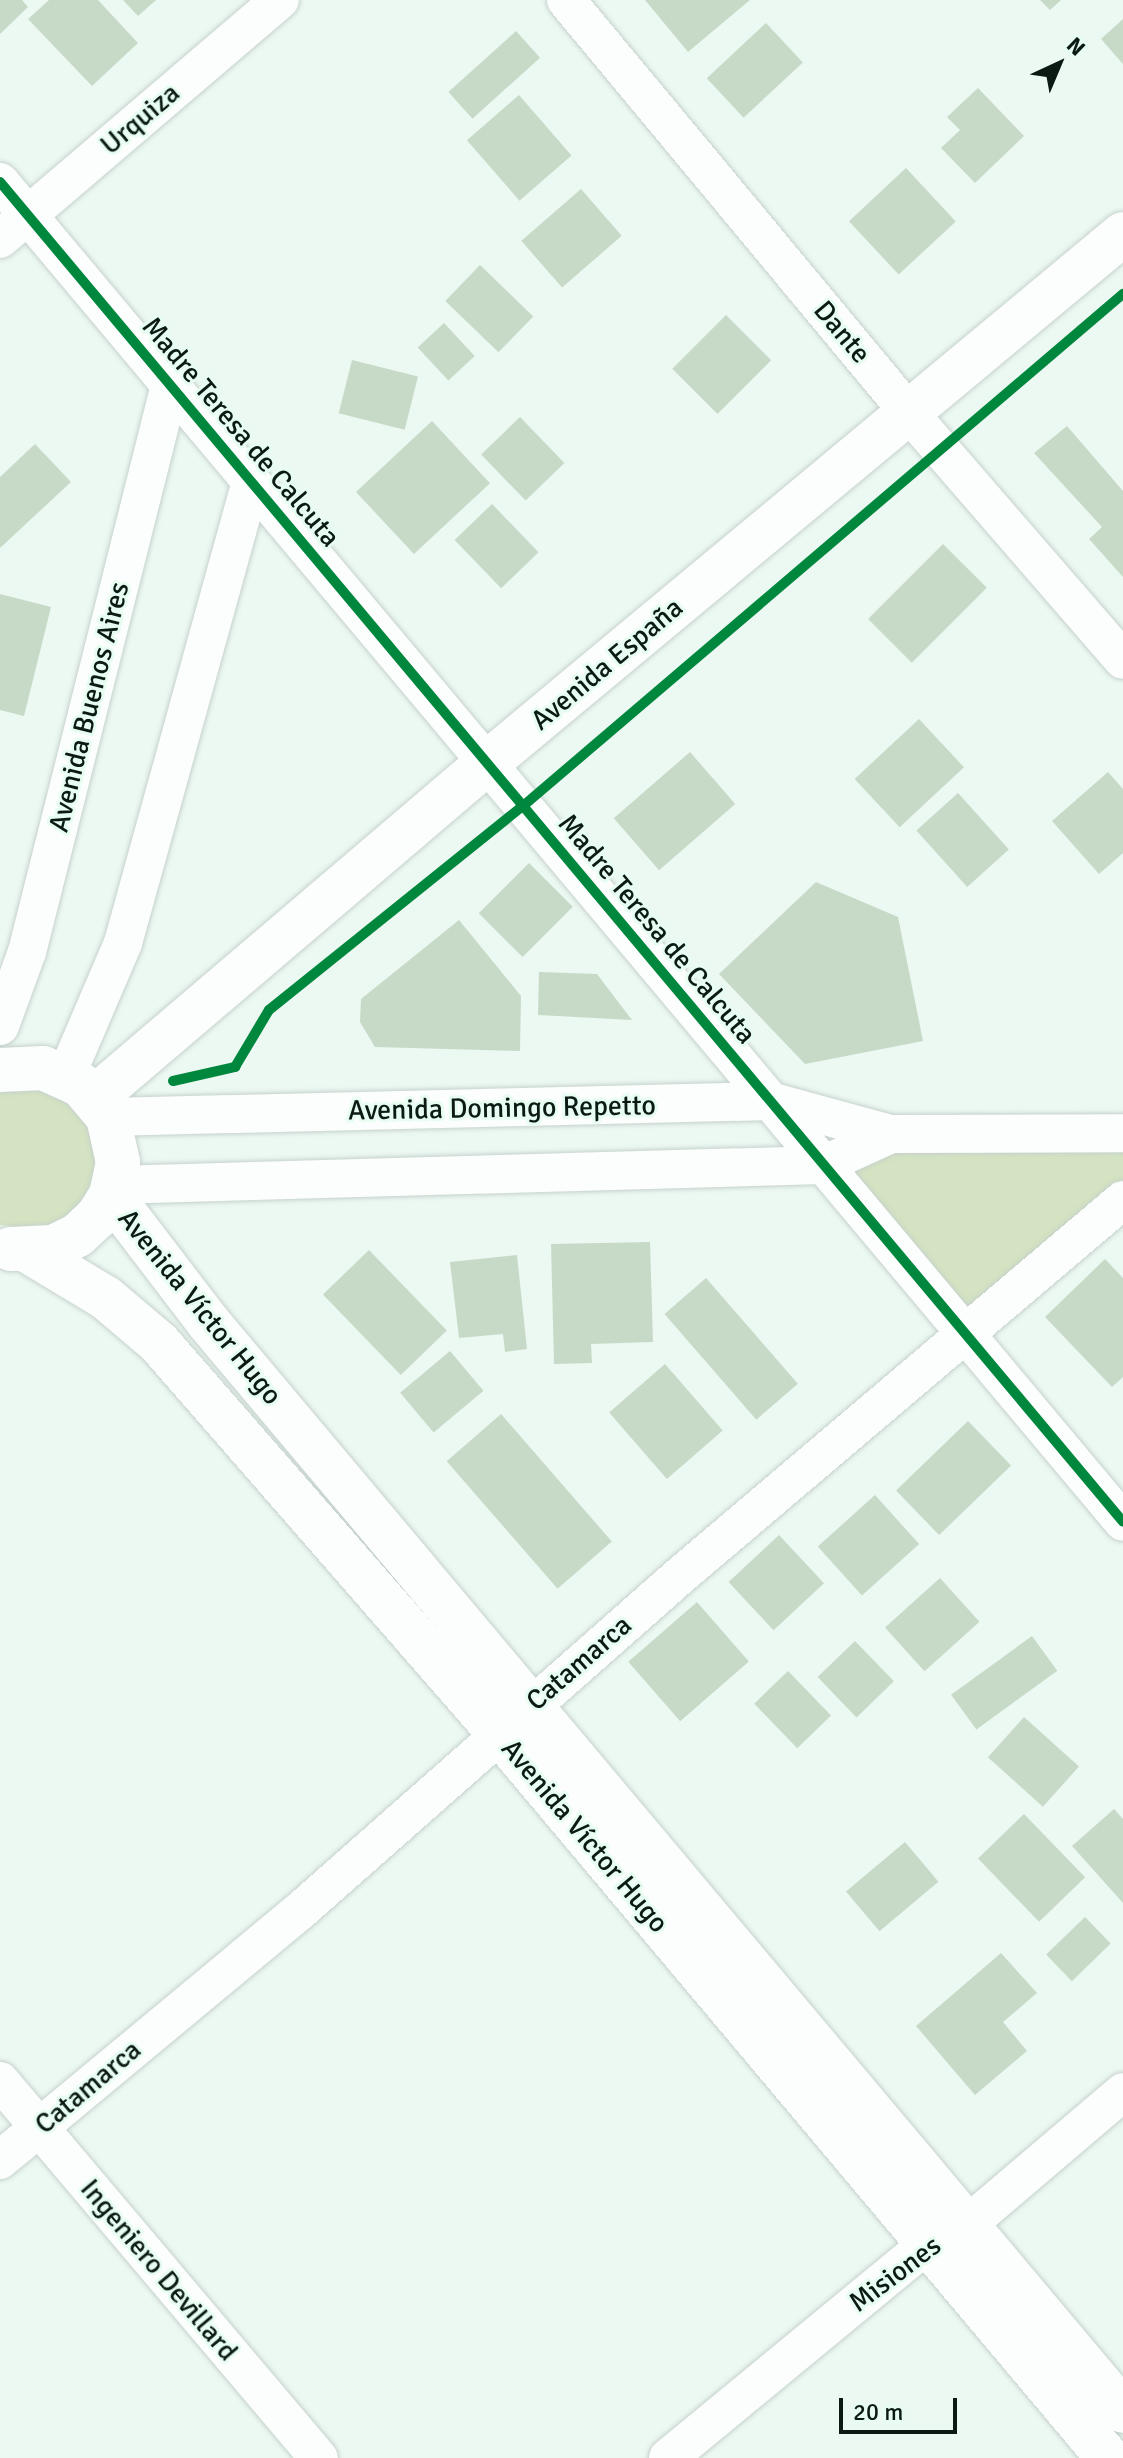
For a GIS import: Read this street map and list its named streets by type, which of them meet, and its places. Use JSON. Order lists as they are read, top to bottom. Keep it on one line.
{"streets":{"main road":["Avenida España","Avenida Víctor Hugo"],"street":["Urquiza","Dante","Madre Teresa de Calcuta","Avenida Buenos Aires","Avenida Domingo Repetto","Catamarca","Ingeniero Devillard","Misiones"]},"crossings":[["Urquiza","Madre Teresa de Calcuta"],["Dante","Avenida España"],["Madre Teresa de Calcuta","Avenida España"],["Madre Teresa de Calcuta","Avenida Buenos Aires"],["Madre Teresa de Calcuta","Avenida Domingo Repetto"],["Madre Teresa de Calcuta","Catamarca"],["Avenida España","Avenida Domingo Repetto"],["Avenida Domingo Repetto","Avenida Víctor Hugo"],["Avenida Víctor Hugo","Catamarca"],["Avenida Víctor Hugo","Misiones"],["Catamarca","Ingeniero Devillard"]],"scale_bar":"20 m","north":"top right"}
